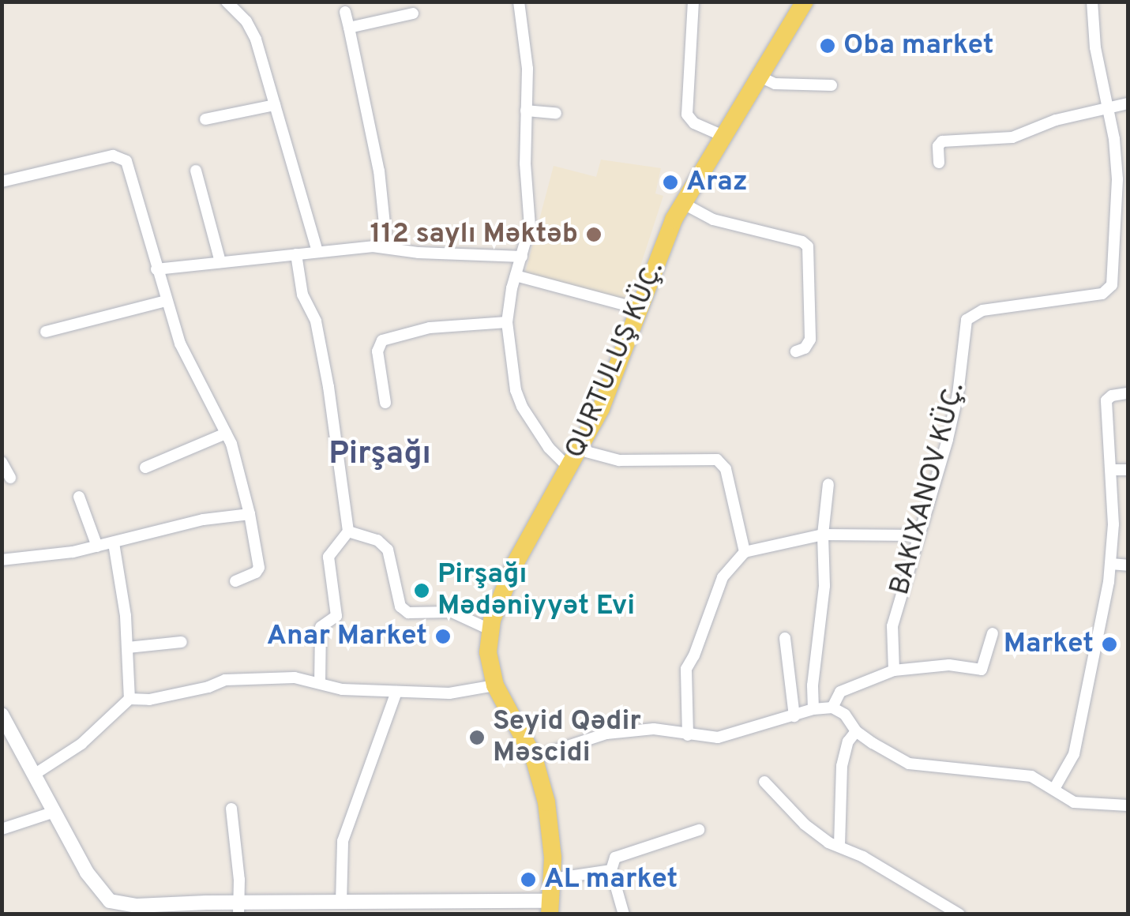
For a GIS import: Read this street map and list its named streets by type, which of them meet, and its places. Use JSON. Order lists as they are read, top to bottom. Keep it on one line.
{"streets":{"main road":["QURTULUŞ KÜÇ."]},"districts":["Pirşağı"],"places":["Oba market","Araz","112 saylı Məktəb","Pirşağı Mədəniyyət Evi","Anar Market","Market","Seyid Qədir Məscidi","AL market"]}
